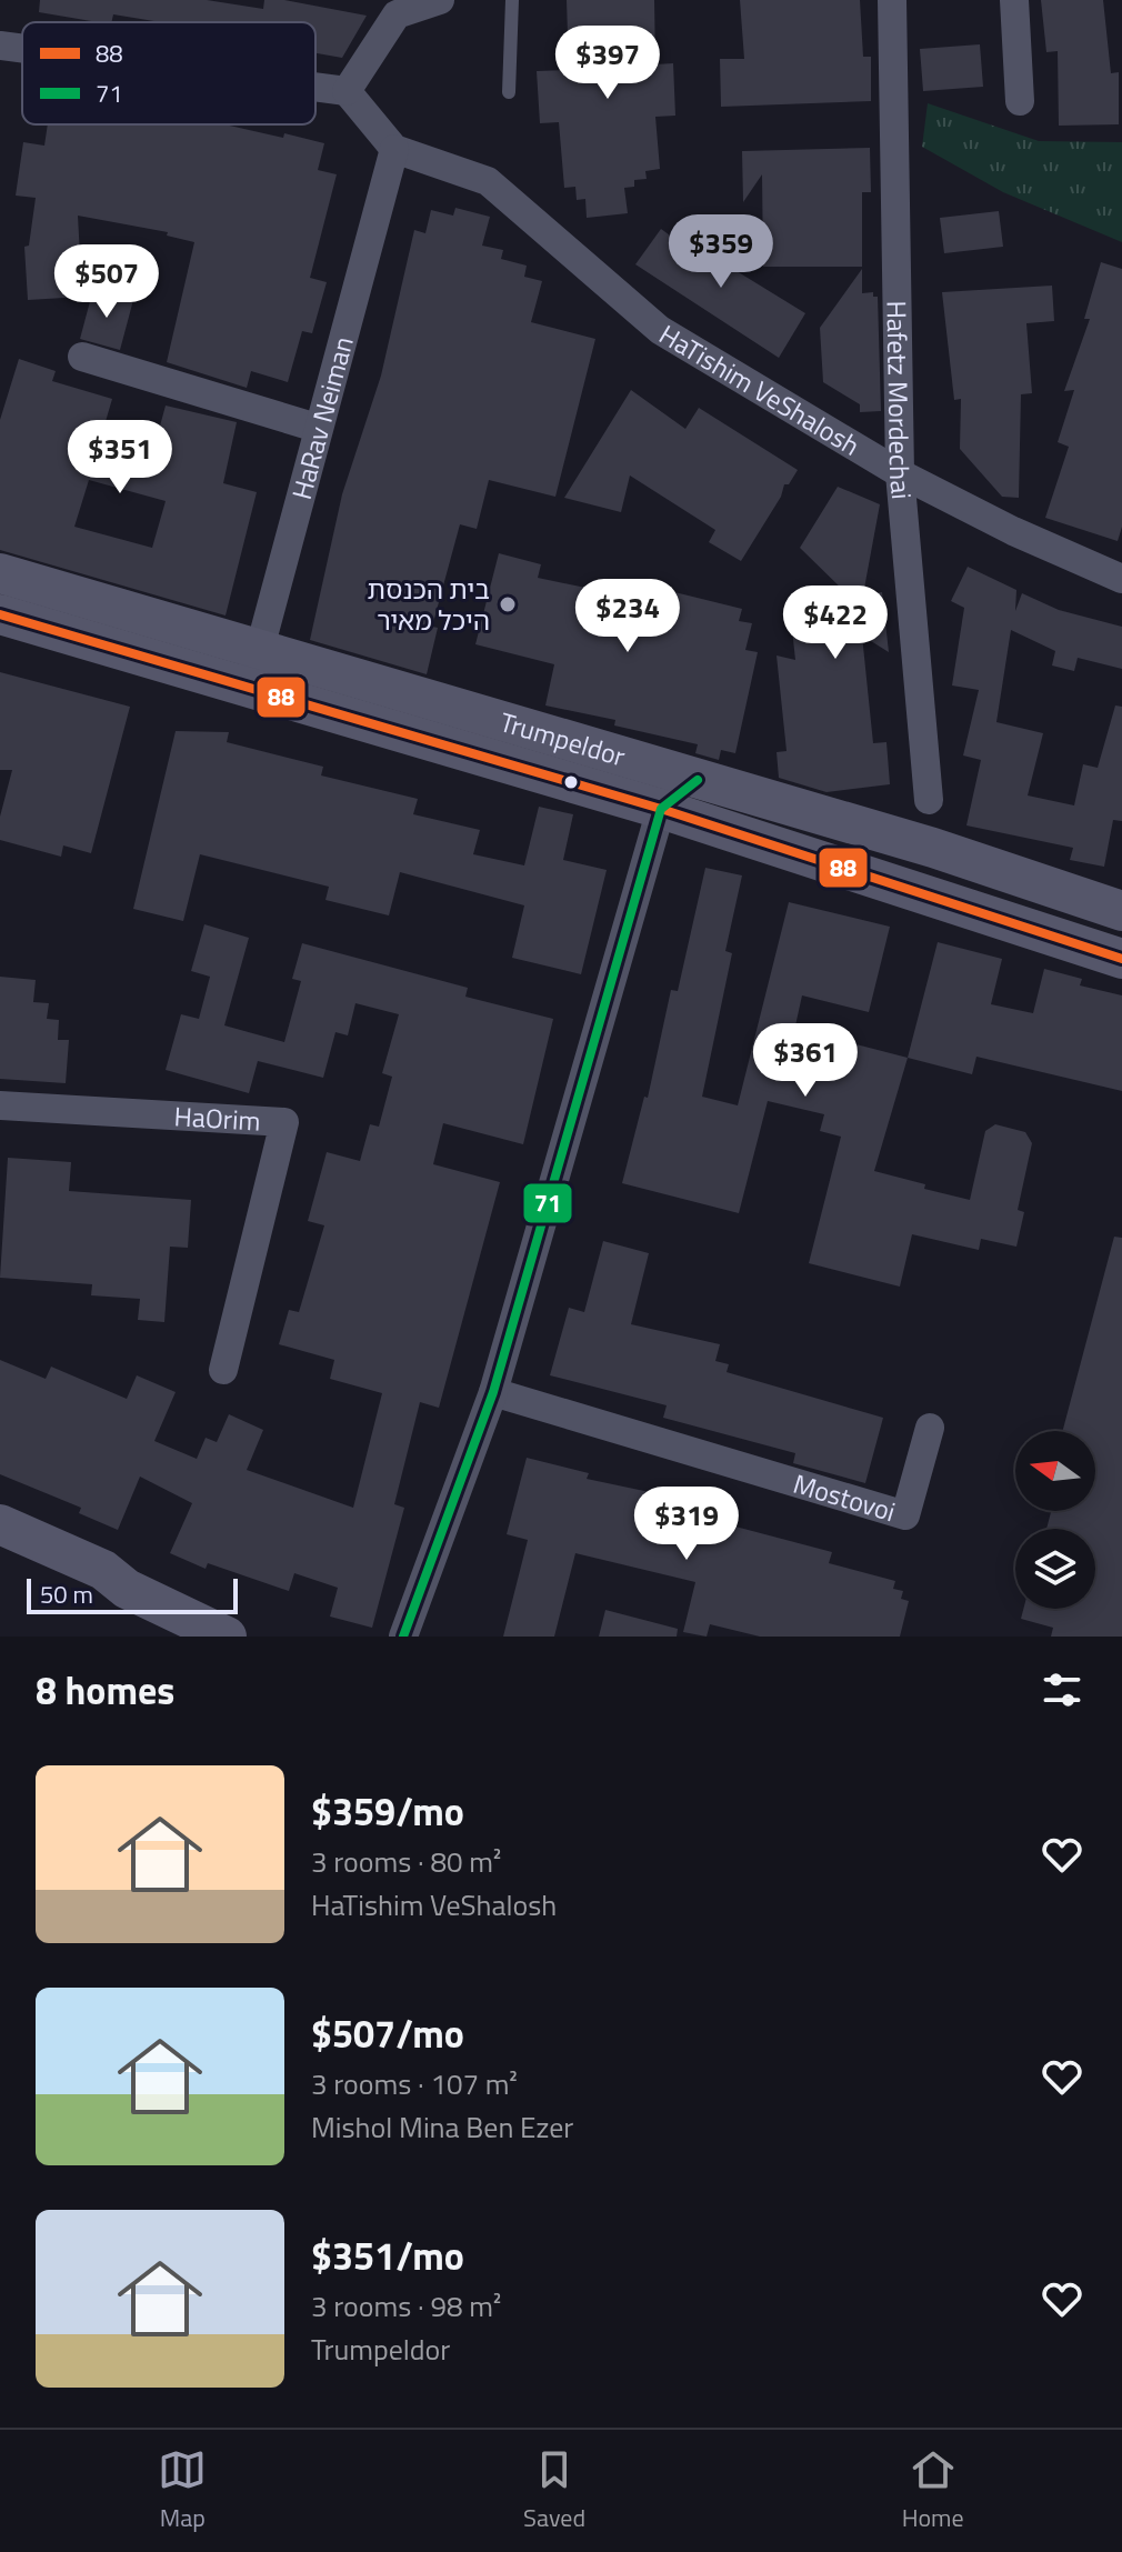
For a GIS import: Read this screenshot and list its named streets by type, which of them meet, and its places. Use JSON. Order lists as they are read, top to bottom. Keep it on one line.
{"streets":{"main road":["Trumpeldor"],"street":["HaTishim VeShalosh","Hafetz Mordechai","HaRav Neiman","HaOrim","Mostovoi"]},"crossings":[["HaTishim VeShalosh","Hafetz Mordechai"],["HaTishim VeShalosh","HaRav Neiman"],["HaRav Neiman","Trumpeldor"]],"places":["בית הכנסת היכל מאיר"],"lines":["transit line 88","transit line 71"],"legend":["88","71"],"scale_bar":"50 m","north":"left","page":{"price":["$397","$359","$507","$351","$234","$422","$361","$319"],"scale":"50 m","heading":"8 homes","list":[{"name":"$359/mo","note":"3 rooms · 80 m² · HaTishim VeShalosh"},{"name":"$507/mo","note":"3 rooms · 107 m² · Mishol Mina Ben Ezer"},{"name":"$351/mo","note":"3 rooms · 98 m² · Trumpeldor"}],"tabs":["Map","Saved","Home"]}}
